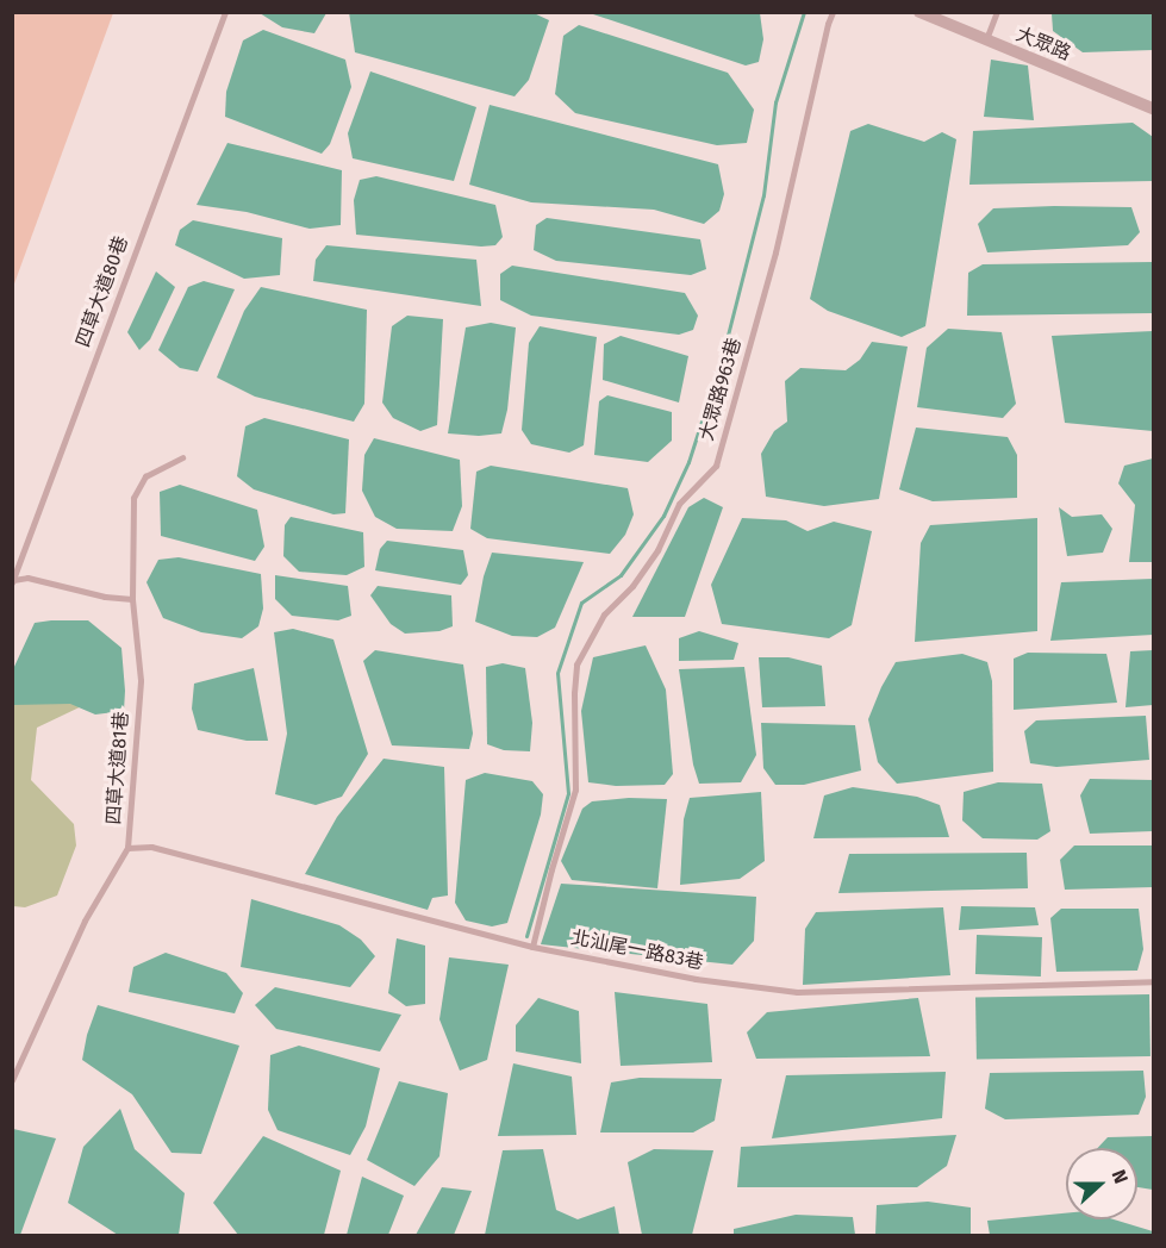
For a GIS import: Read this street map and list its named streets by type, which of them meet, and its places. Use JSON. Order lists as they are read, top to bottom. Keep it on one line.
{"streets":{"street":["大眾路"],"lane":["四草大道80巷","大眾路963巷","四草大道81巷","北汕尾一路83巷"]},"crossings":[["大眾路963巷","北汕尾一路83巷"],["四草大道81巷","北汕尾一路83巷"]],"north":"right"}
